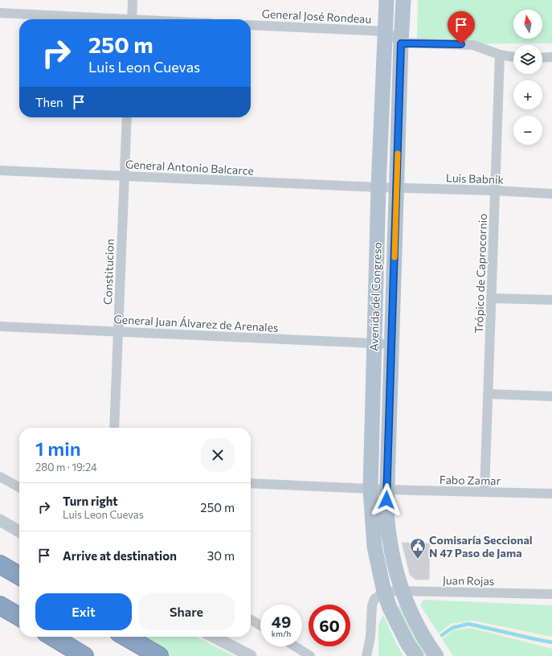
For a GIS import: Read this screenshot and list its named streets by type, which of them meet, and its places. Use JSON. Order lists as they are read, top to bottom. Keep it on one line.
{"streets":{"main road":["Avenida del Congreso"],"street":["General José Rondeau","General Antonio Balcarce","Luis Babnik","Constitucion","Trópico de Caprocornio","General Juan Álvarez de Arenales","Fabo Zamar","Juan Rojas"]},"crossings":[["General José Rondeau","Avenida del Congreso"],["General Antonio Balcarce","Luis Babnik"],["General Antonio Balcarce","Constitucion"],["General Antonio Balcarce","Avenida del Congreso"],["Luis Babnik","Trópico de Caprocornio"],["Luis Babnik","Avenida del Congreso"],["Constitucion","General Juan Álvarez de Arenales"],["Trópico de Caprocornio","Fabo Zamar"],["Avenida del Congreso","General Juan Álvarez de Arenales"],["Avenida del Congreso","Fabo Zamar"],["Avenida del Congreso","Juan Rojas"]],"places":{"public building":["Comisaría Seccional N 47 Paso de Jama"]},"north":"top","page":{"map_buttons":["+","−"],"turn":["250 m","Luis Leon Cuevas"],"then":"Then","heading":["1 min","280 m · 19:24"],"list":[{"name":"Turn right","note":"Luis Leon Cuevas","value":"250 m"},{"name":"Arrive at destination","value":"30 m"}],"buttons":["Exit","Share"],"speed":"49 km/h","limit":"60"}}
